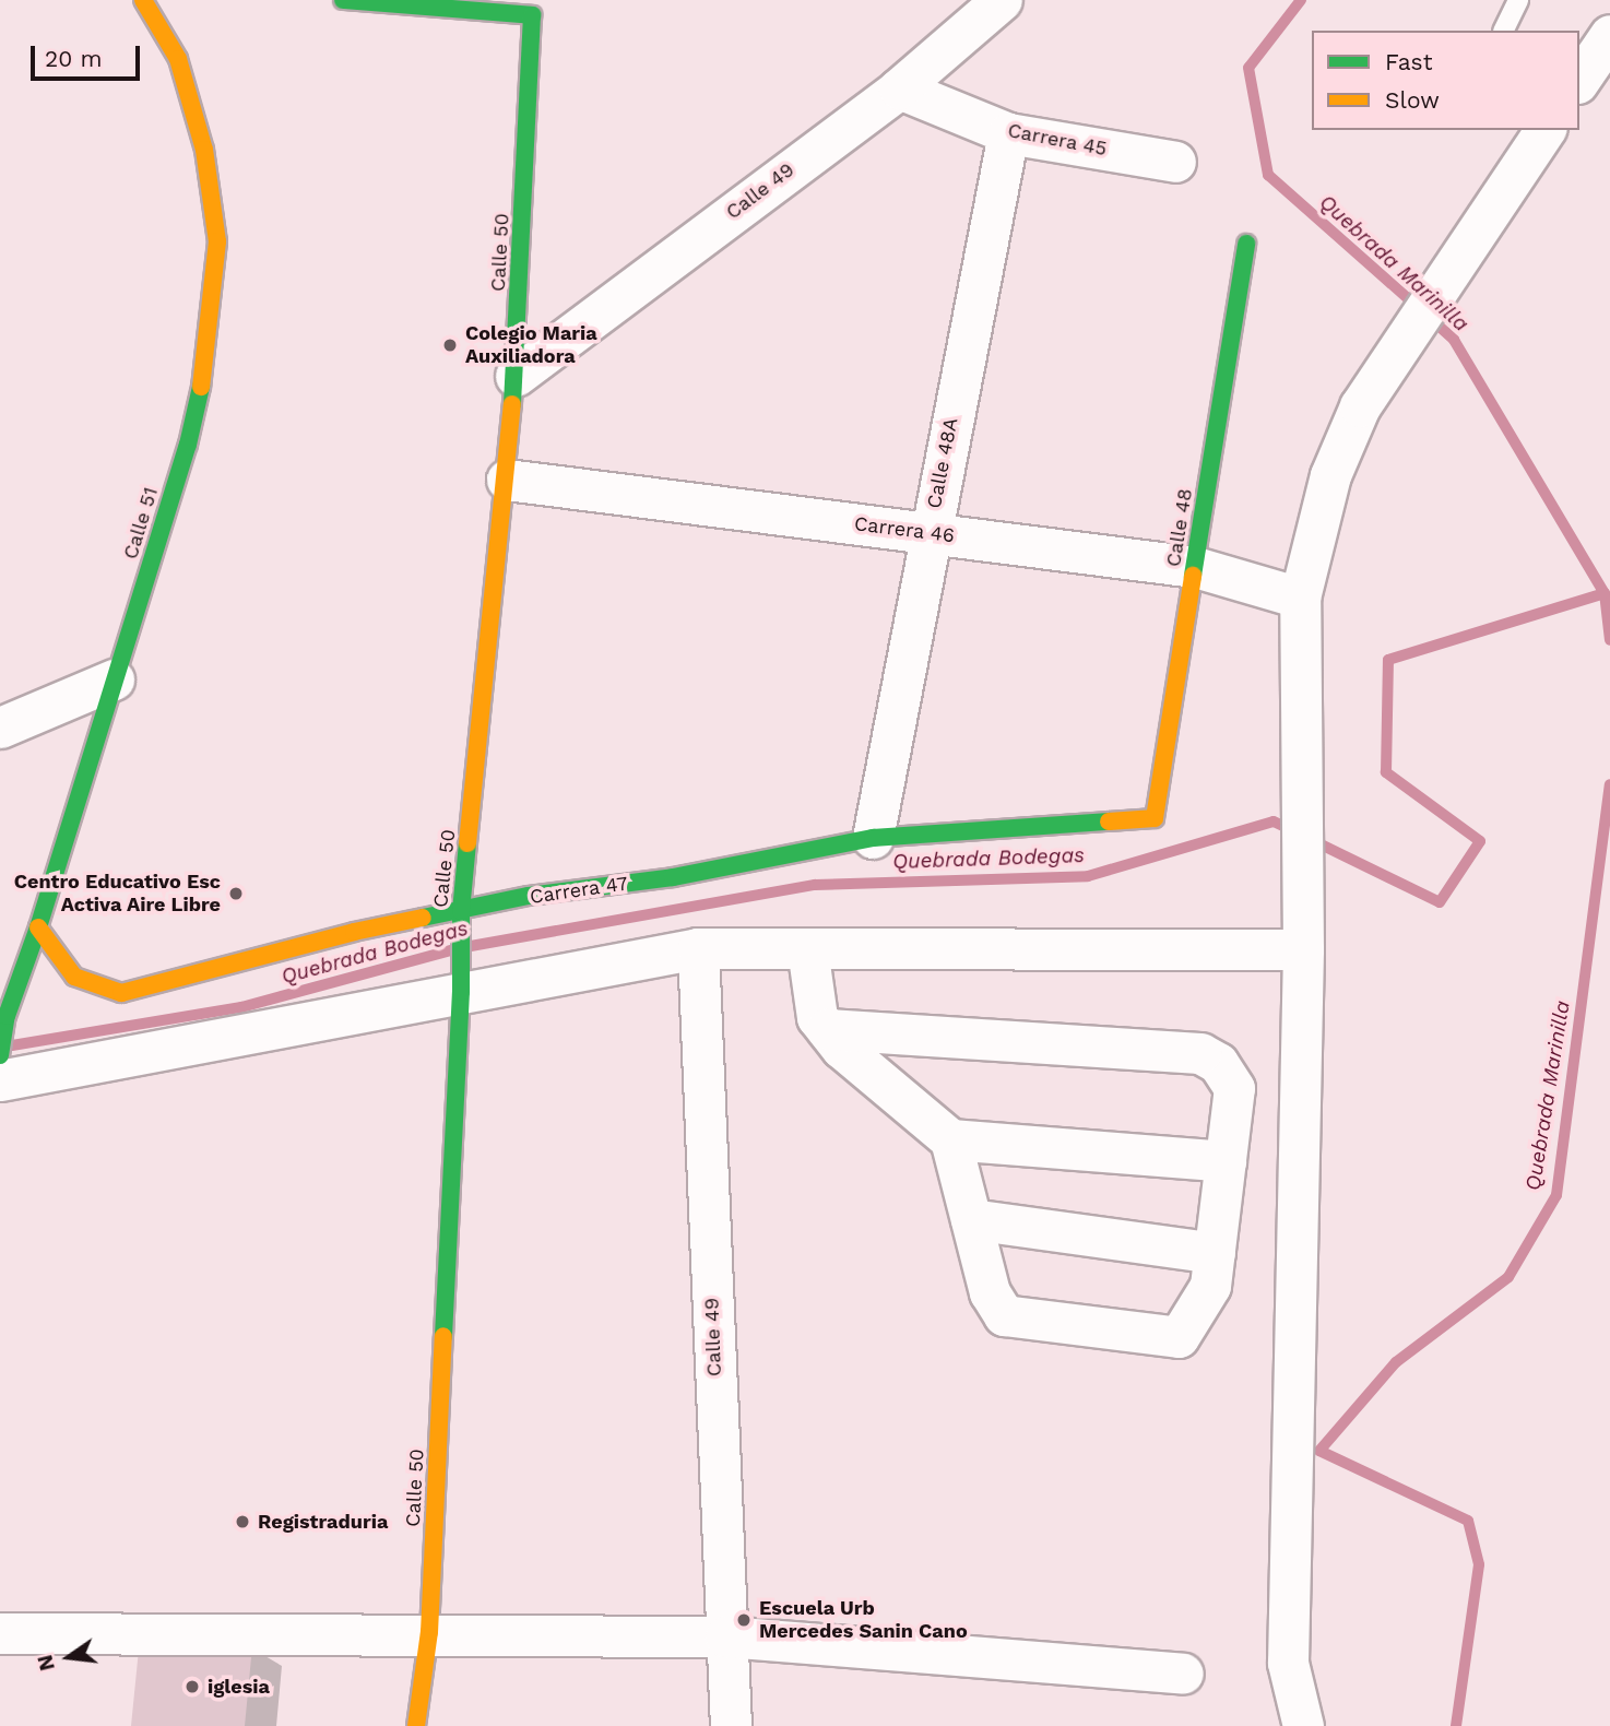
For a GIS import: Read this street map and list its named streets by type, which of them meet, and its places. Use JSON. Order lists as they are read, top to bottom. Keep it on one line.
{"streets":{"street":["Carrera 45","Calle 49","Calle 50","Calle 48A","Calle 51","Calle 48","Carrera 46","Carrera 47"]},"crossings":[["Carrera 45","Calle 49"],["Carrera 45","Calle 48A"],["Calle 49","Calle 50"],["Calle 50","Carrera 46"],["Calle 50","Carrera 47"],["Calle 48A","Carrera 46"],["Calle 48A","Carrera 47"],["Calle 51","Carrera 47"],["Calle 48","Carrera 46"],["Calle 48","Carrera 47"]],"water":["Quebrada Marinilla","Quebrada Bodegas"],"places":["Colegio Maria Auxiliadora","Centro Educativo Esc Activa Aire Libre","Registraduria","Escuela Urb Mercedes Sanin Cano","iglesia"],"legend":["Fast","Slow"],"scale_bar":"20 m","north":"left"}
